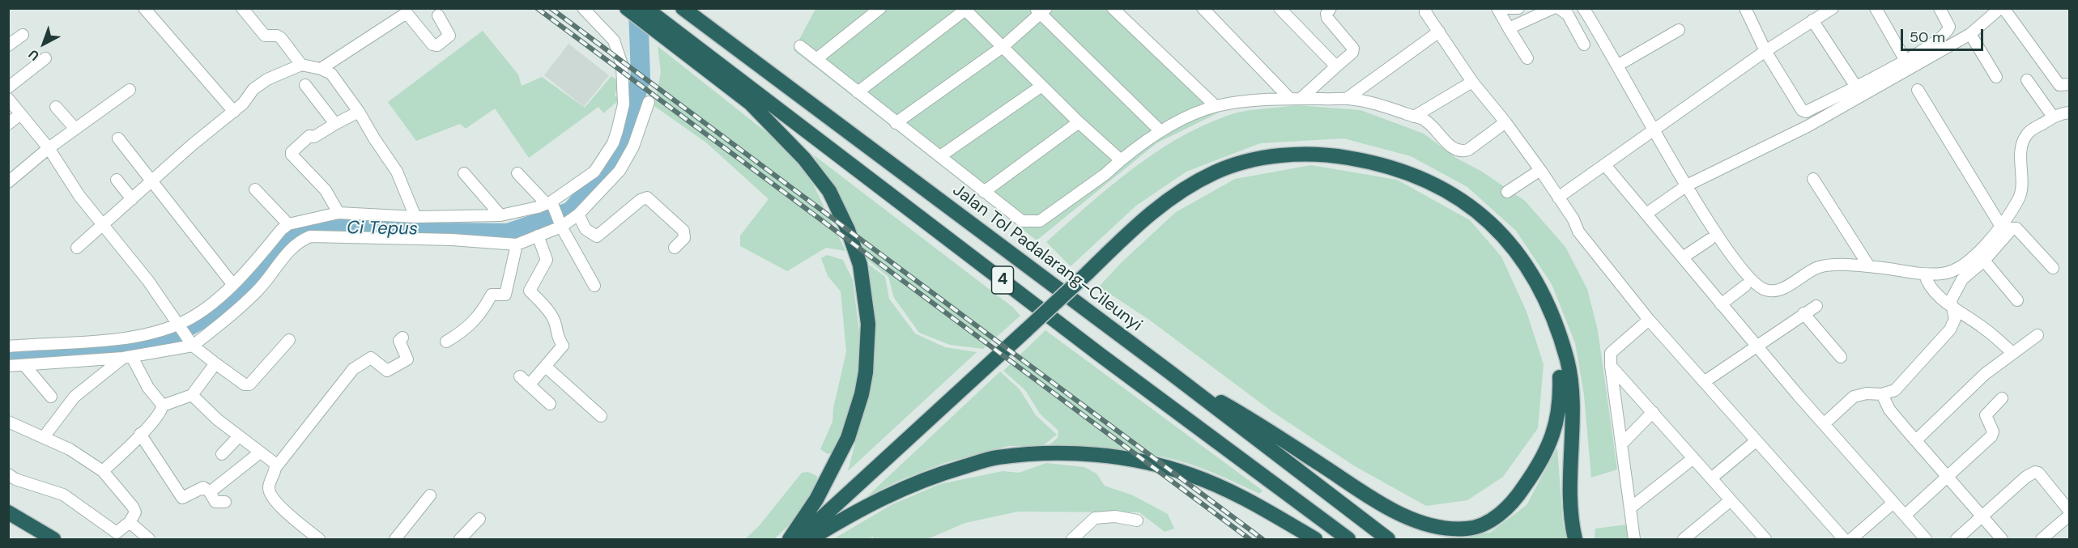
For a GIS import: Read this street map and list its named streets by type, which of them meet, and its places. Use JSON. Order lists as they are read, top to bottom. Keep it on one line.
{"streets":{"highway":["Jalan Tol Padalarang–Cileunyi","4"]},"water":["Ci Tepus"],"scale_bar":"50 m","north":"bottom left"}
